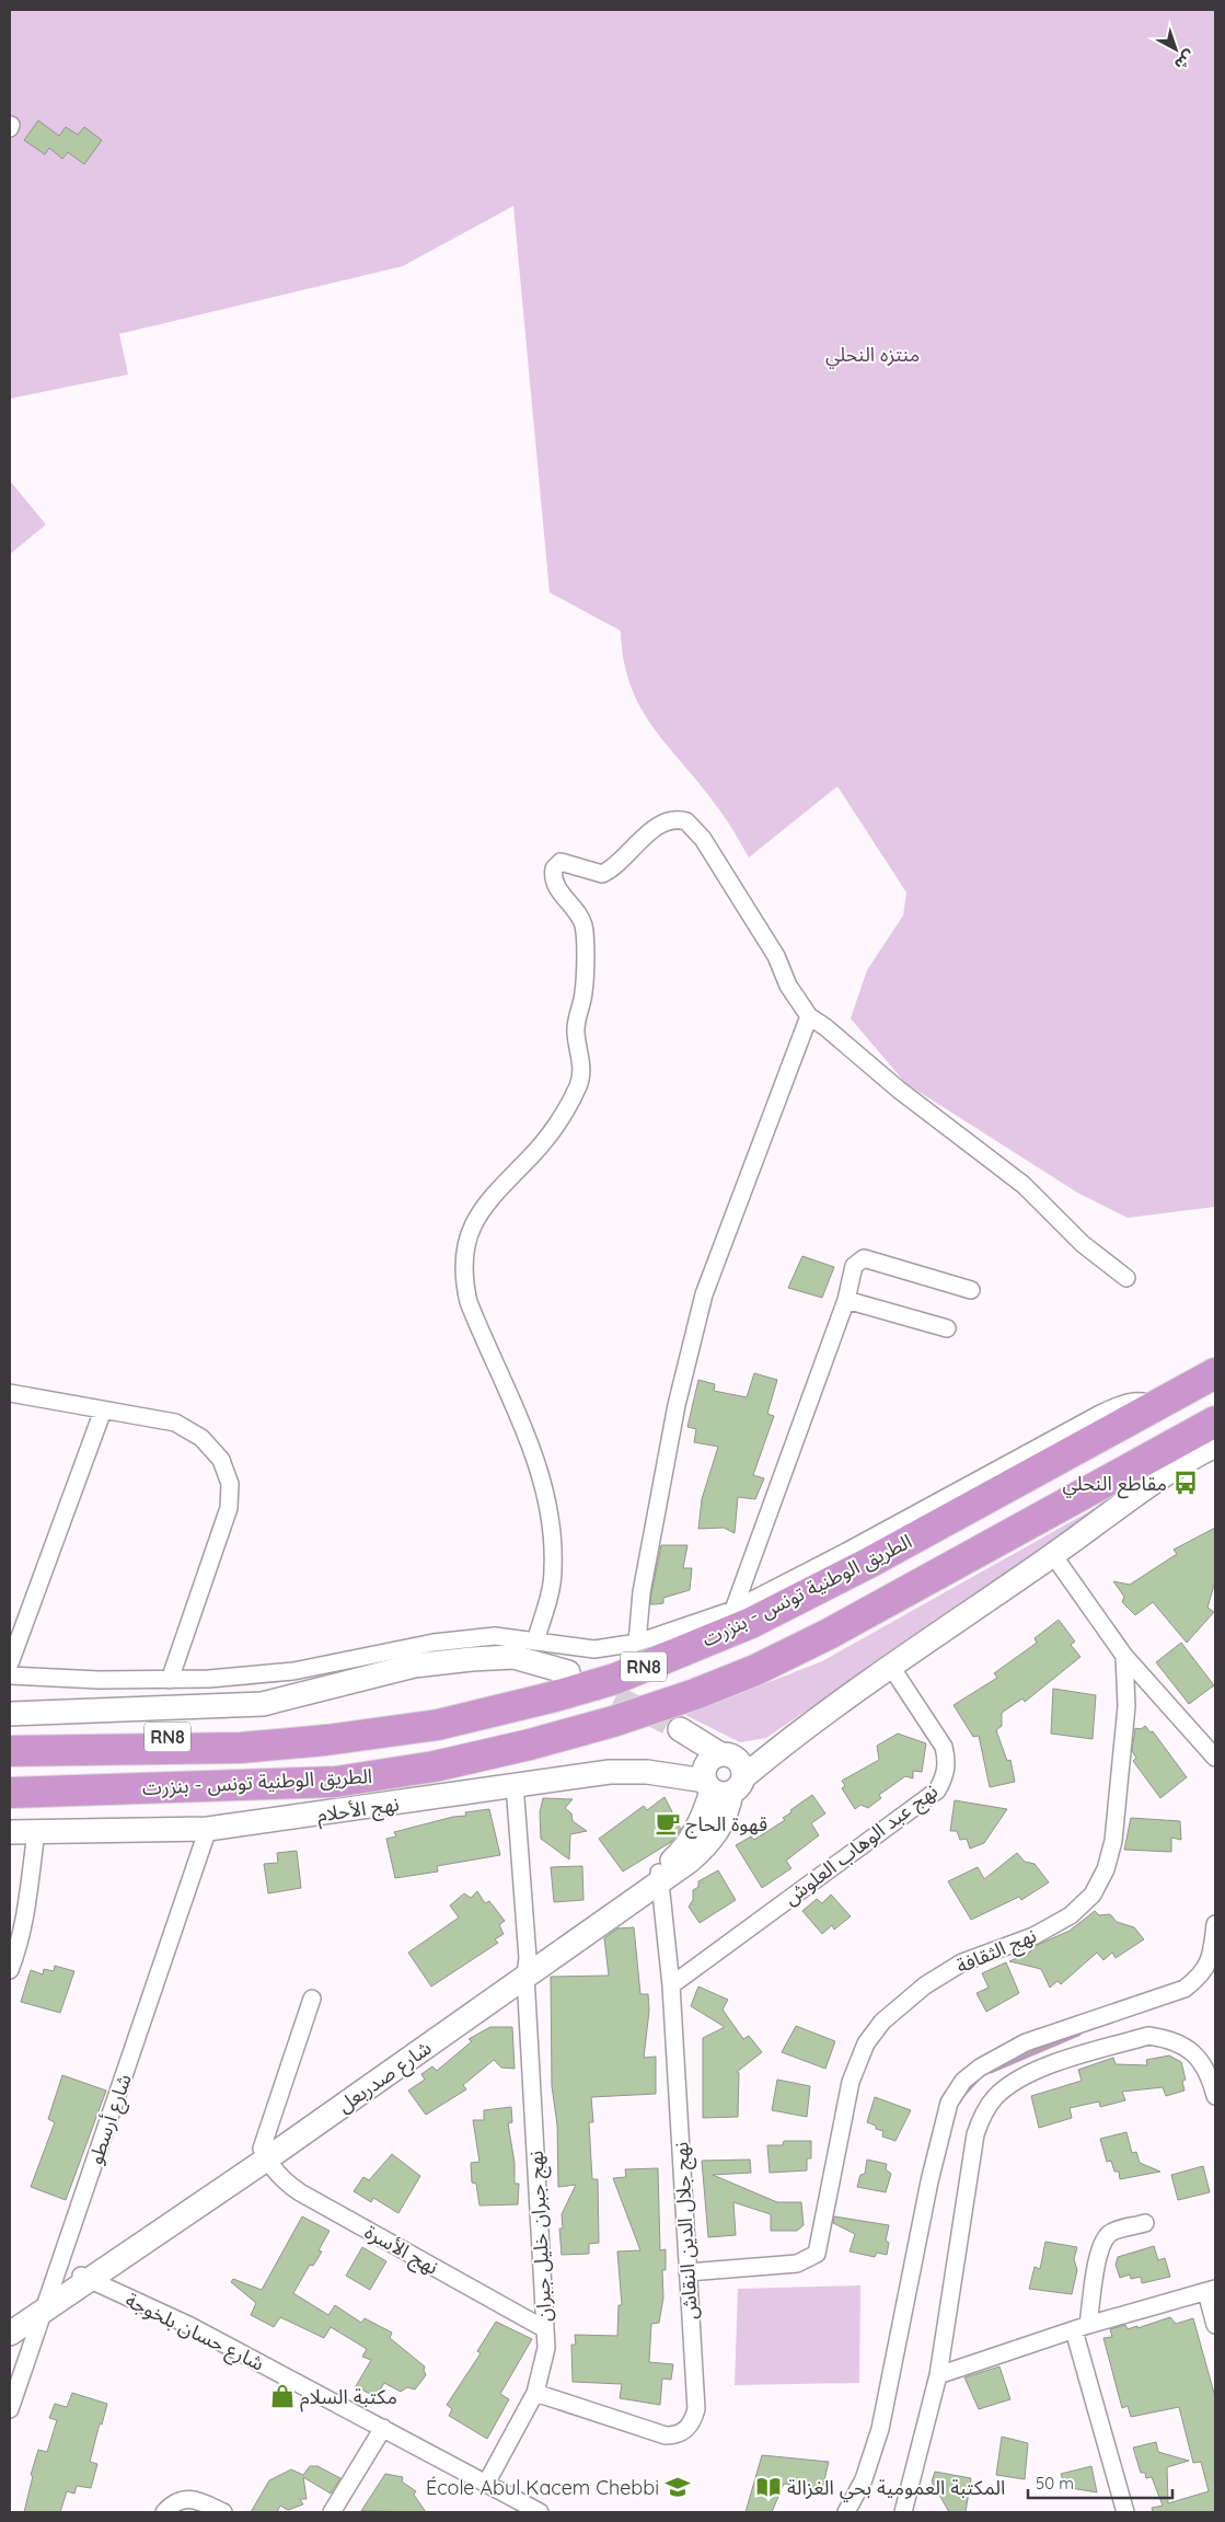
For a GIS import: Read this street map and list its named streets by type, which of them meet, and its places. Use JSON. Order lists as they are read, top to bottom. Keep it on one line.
{"streets":{"highway":["الطريق الوطنية تونس - بنزرت","RN8"],"street":["نهج الأحلام","نهج عبد الوهاب العلوش","نهج الثقافة","شارع صدربعل","شارع أرسطو","نهج جلال الدين النقاش","نهج جبران خليل جبران","نهج الأسرة","شارع حسان بلخوجة"]},"crossings":[["الطريق الوطنية تونس - بنزرت","RN8"],["نهج الأحلام","شارع صدربعل"],["نهج الأحلام","شارع أرسطو"],["نهج الأحلام","نهج جبران خليل جبران"],["نهج عبد الوهاب العلوش","نهج جلال الدين النقاش"],["نهج الثقافة","نهج جلال الدين النقاش"],["شارع صدربعل","شارع أرسطو"],["شارع صدربعل","نهج جلال الدين النقاش"],["شارع صدربعل","نهج جبران خليل جبران"],["شارع صدربعل","نهج الأسرة"],["شارع صدربعل","شارع حسان بلخوجة"],["نهج جلال الدين النقاش","نهج جبران خليل جبران"],["نهج جبران خليل جبران","نهج الأسرة"],["نهج جبران خليل جبران","شارع حسان بلخوجة"]],"parks":["منتزه النحلي"],"places":{"bus stop":["مقاطع النحلي"],"cafe":["قهوة الحاج"],"shop":["مكتبة السلام"],"school or university":["École Abul Kacem Chebbi"],"library":["المكتبة العمومية بحي الغزالة"]},"scale_bar":"50 m","north":"bottom right"}
